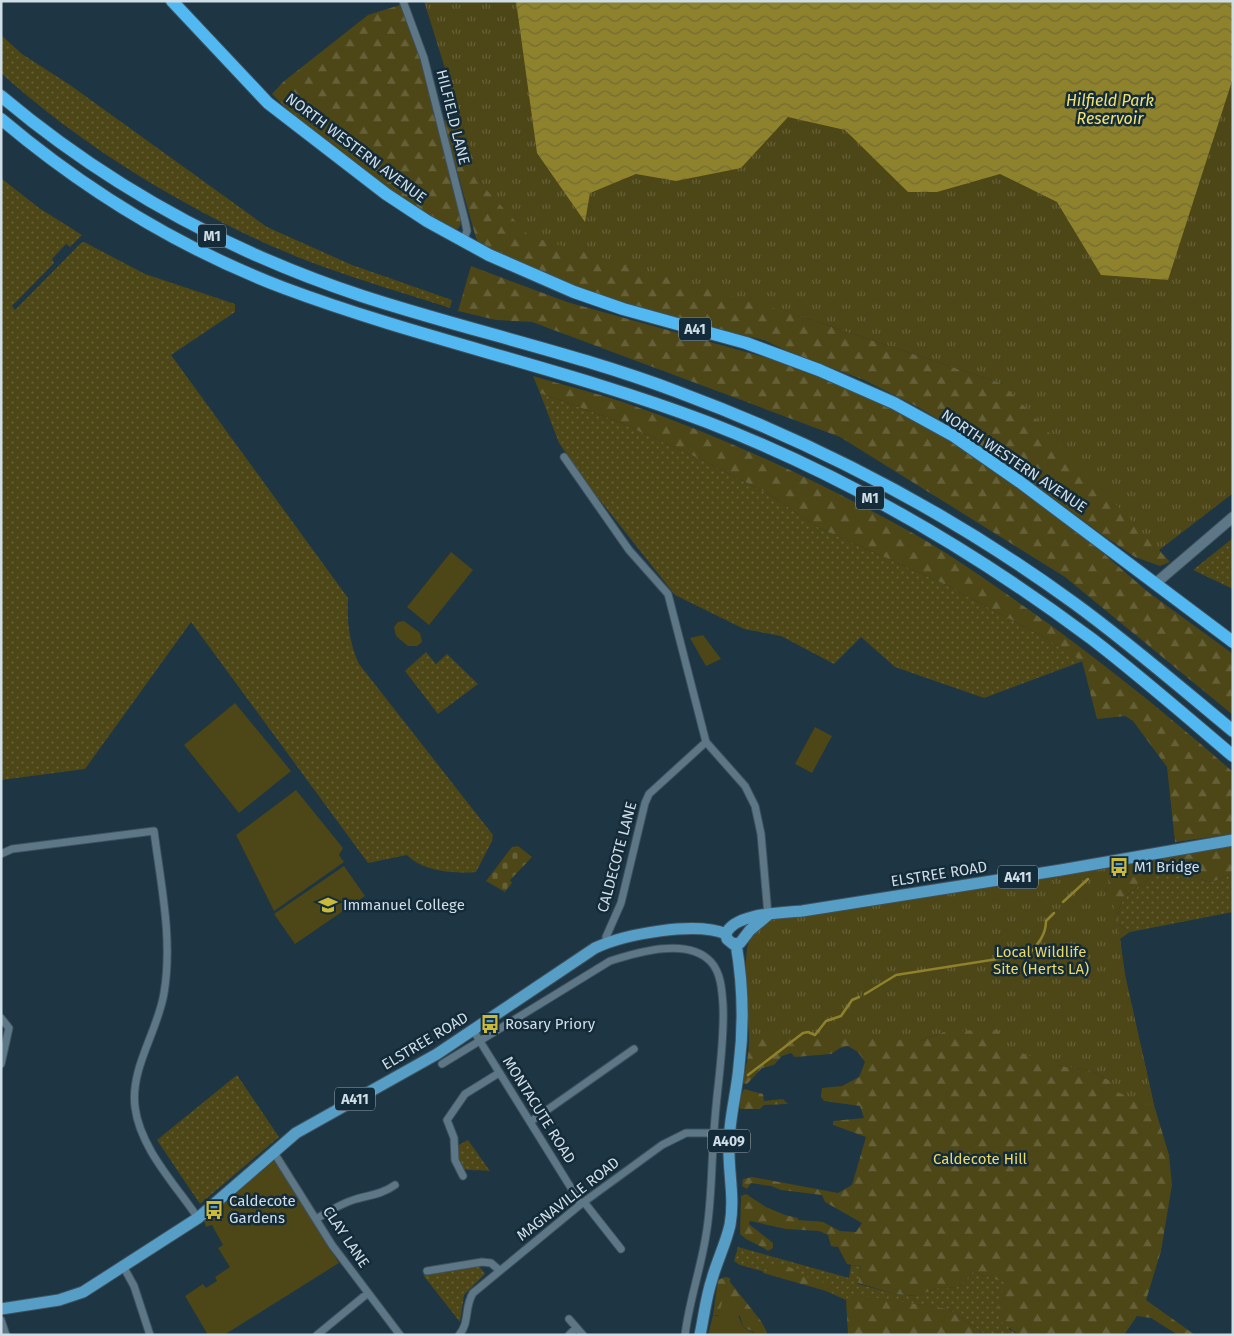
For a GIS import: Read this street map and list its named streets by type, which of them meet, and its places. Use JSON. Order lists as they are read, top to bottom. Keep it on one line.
{"streets":{"highway":["NORTH WESTERN AVENUE","M1","A41"],"main road":["ELSTREE ROAD","A411","A409"],"street":["HILFIELD LANE","CALDECOTE LANE","MONTACUTE ROAD","MAGNAVILLE ROAD","CLAY LANE"]},"crossings":[["HILFIELD LANE","NORTH WESTERN AVENUE"],["CALDECOTE LANE","ELSTREE ROAD"],["ELSTREE ROAD","MONTACUTE ROAD"],["ELSTREE ROAD","A409"],["ELSTREE ROAD","CLAY LANE"],["MONTACUTE ROAD","MAGNAVILLE ROAD"],["A409","MAGNAVILLE ROAD"]],"water":["Hilfield Park Reservoir"],"parks":["Local Wildlife Site (Herts LA)","Caldecote Hill"],"places":{"bus stop":["M1 Bridge","Rosary Priory","Caldecote Gardens"],"school or university":["Immanuel College"]}}
